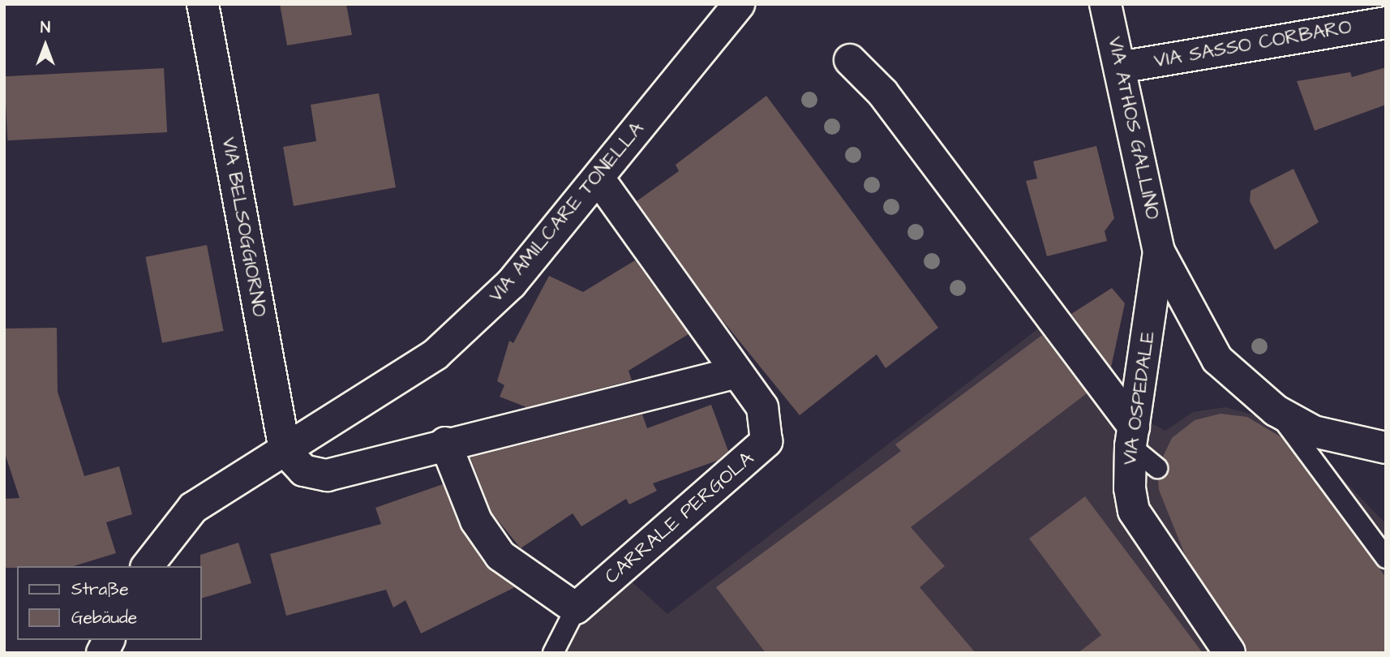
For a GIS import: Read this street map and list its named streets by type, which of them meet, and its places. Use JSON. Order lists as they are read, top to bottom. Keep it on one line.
{"streets":{"street":["VIA SASSO CORBARO","VIA ATHOS GALLINO","VIA AMILCARE TONELLA","VIA BELSOGGIORNO","VIA OSPEDALE","CARRALE PERGOLA"]},"crossings":[["VIA SASSO CORBARO","VIA ATHOS GALLINO"],["VIA ATHOS GALLINO","VIA OSPEDALE"],["VIA AMILCARE TONELLA","VIA BELSOGGIORNO"]],"legend":["Straße","Gebäude"],"north":"top"}
